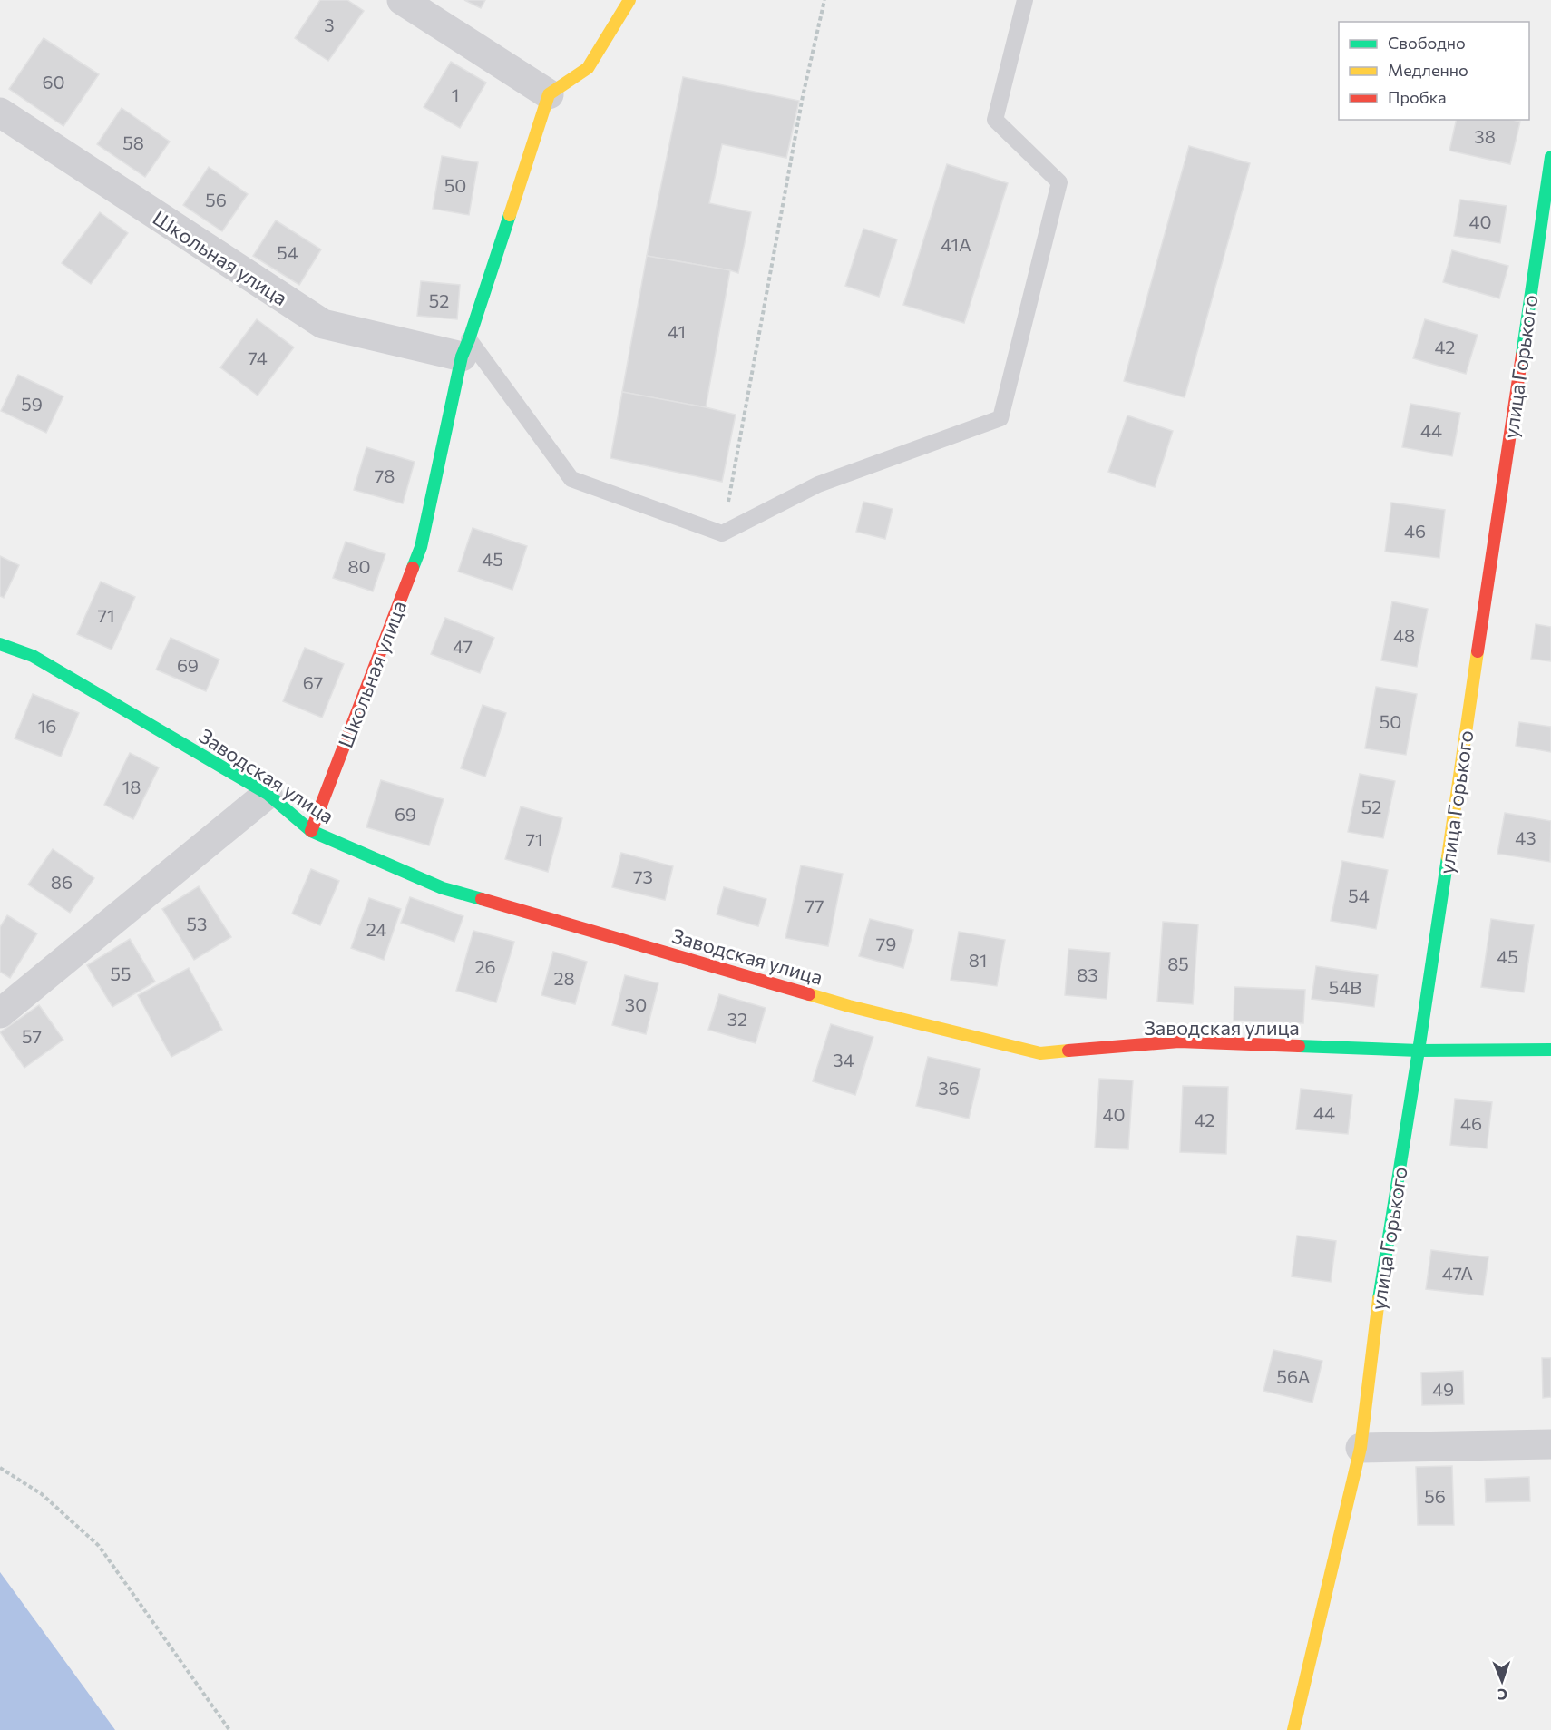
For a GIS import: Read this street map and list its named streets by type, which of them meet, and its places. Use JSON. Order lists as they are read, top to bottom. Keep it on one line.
{"streets":{"street":["Школьная улица","улица Горького","Заводская улица"]},"crossings":[["Школьная улица","Заводская улица"],["улица Горького","Заводская улица"]],"house_numbers":["3","60","1","38","58","50","56","40","41А","54","52","41","42","74","59","44","78","46","45","80","71","48","47","69","67","50","16","18","52","69","43","71","73","86","54","77","53","24","79","45","81","85","26","55","83","28","54В","30","32","57","34","36","44","40","42","46","47А","56А","49","56"],"legend":["Свободно","Медленно","Пробка"],"north":"bottom"}
